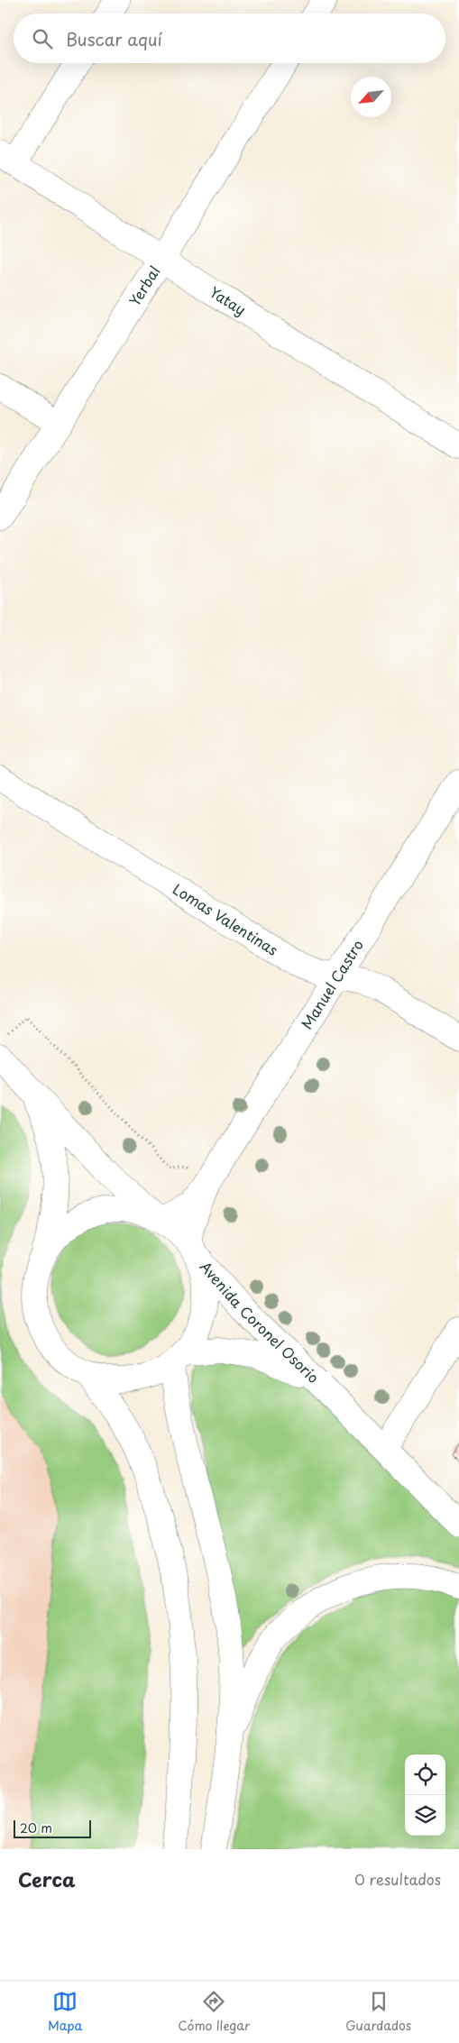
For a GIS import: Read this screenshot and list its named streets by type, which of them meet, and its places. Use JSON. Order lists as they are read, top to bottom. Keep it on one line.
{"streets":{"main road":["Yerbal","Yatay","Lomas Valentinas","Manuel Castro","Avenida Coronel Osorio"]},"crossings":[["Yerbal","Yatay"],["Lomas Valentinas","Manuel Castro"],["Manuel Castro","Avenida Coronel Osorio"]],"scale_bar":"20 m","north":"bottom left","page":{"search":"Buscar aquí","scale":"20 m","heading":["Cerca","0 resultados"],"nav":["Mapa","Cómo llegar","Guardados"]}}
